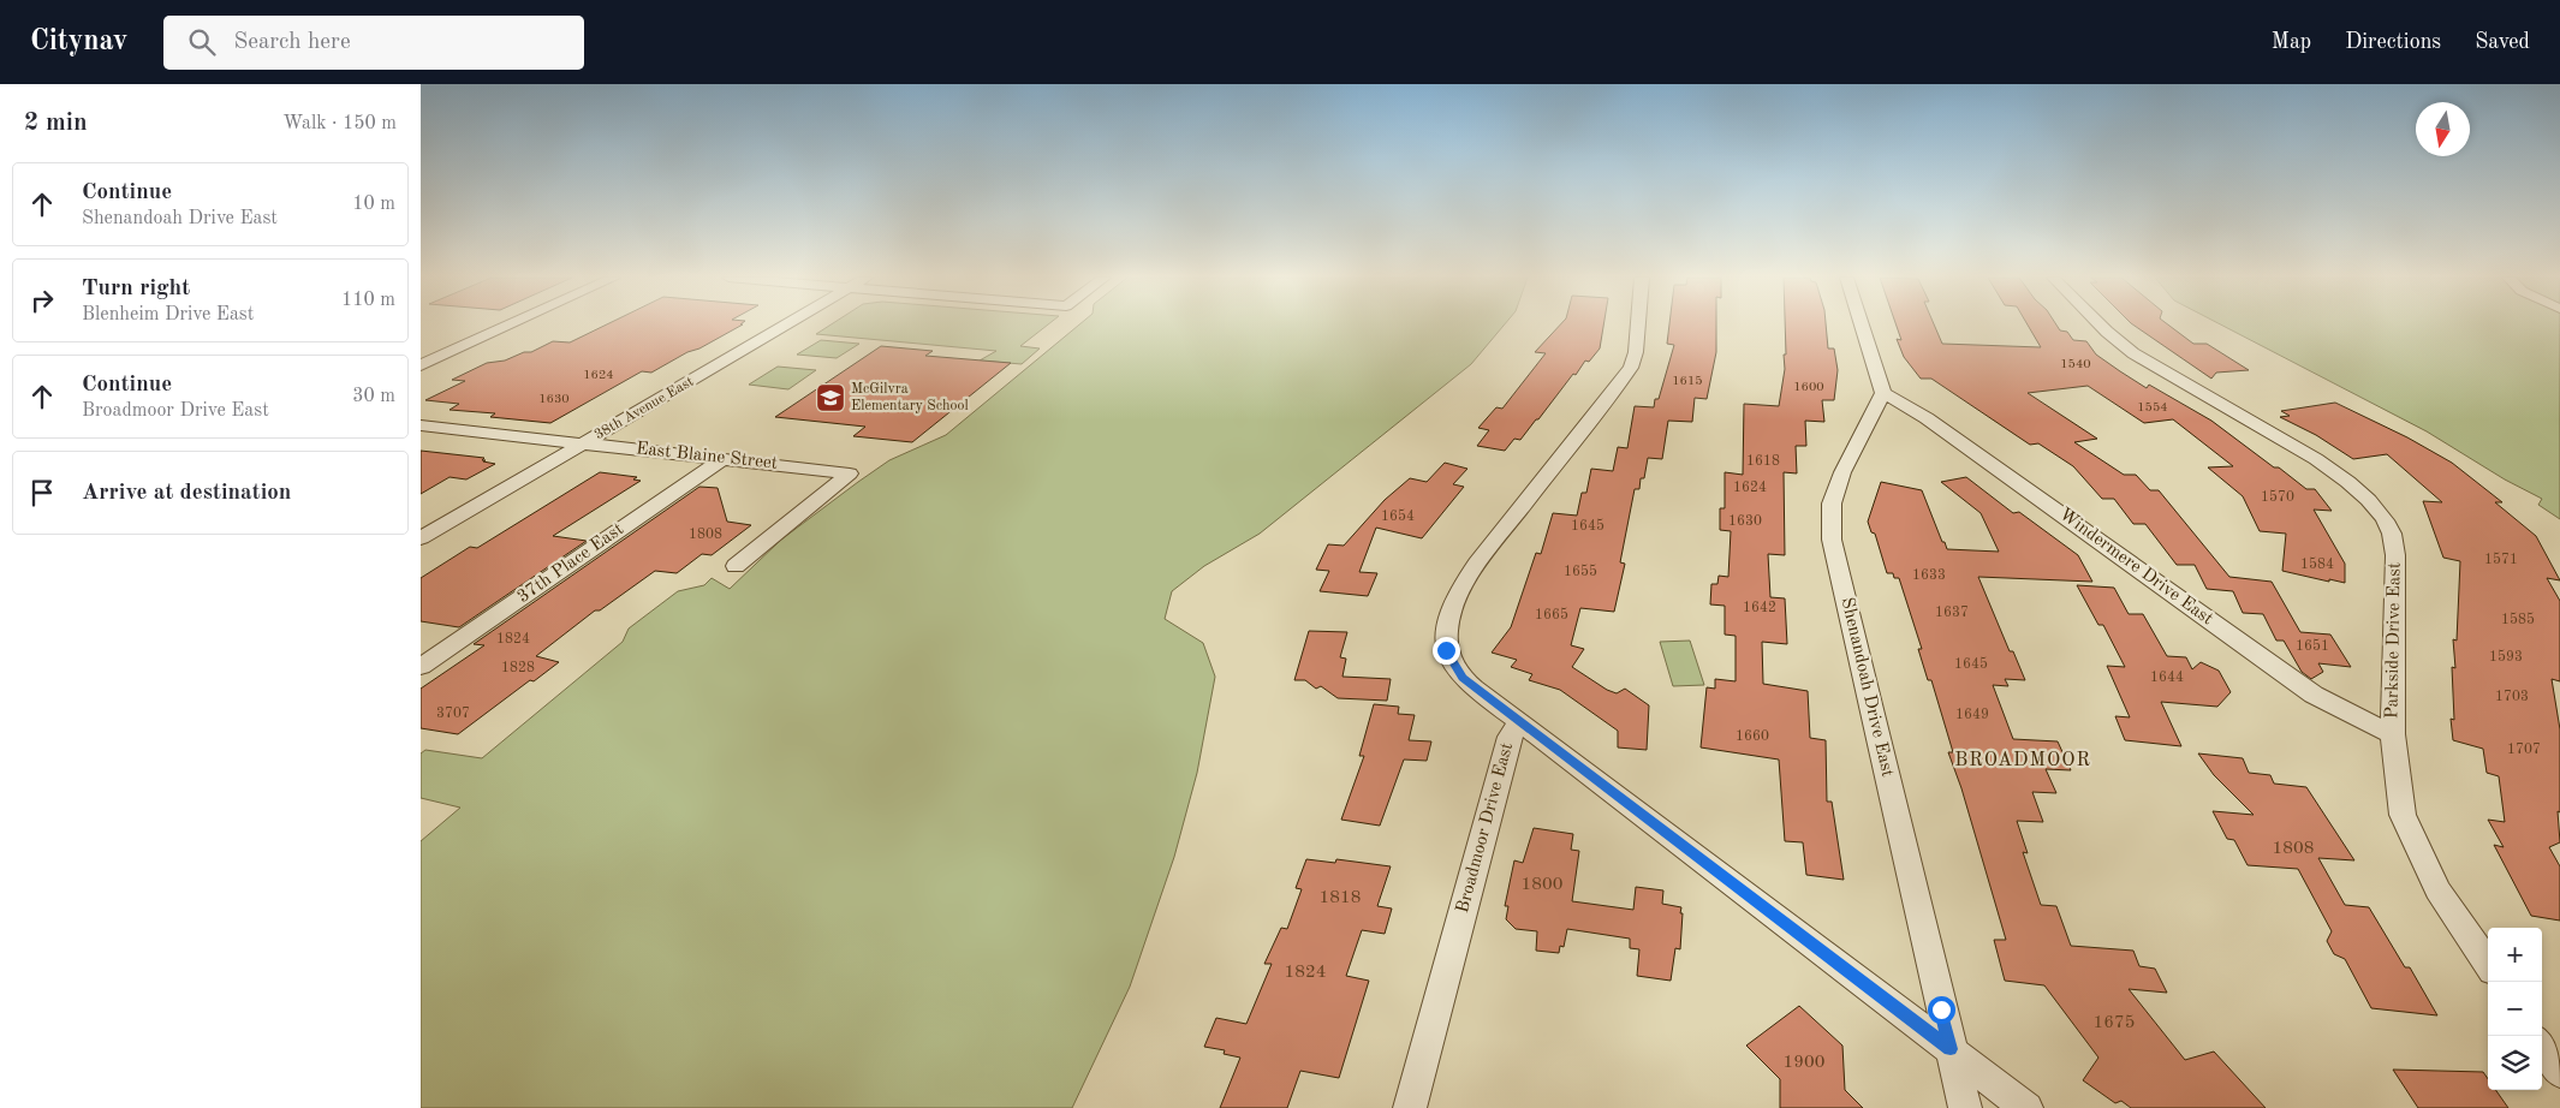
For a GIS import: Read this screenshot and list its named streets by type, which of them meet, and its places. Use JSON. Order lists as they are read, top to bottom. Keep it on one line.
{"streets":{"street":["38th Avenue East","East Blaine Street","37th Place East","Windermere Drive East","Parkside Drive East","Shenandoah Drive East","Broadmoor Drive East"]},"crossings":[["38th Avenue East","East Blaine Street"],["East Blaine Street","37th Place East"],["Windermere Drive East","Parkside Drive East"],["Windermere Drive East","Shenandoah Drive East"]],"districts":["BROADMOOR"],"places":{"school or university":["McGilvra Elementary School"]},"house_numbers":["1540","1624","1615","1600","1630","1554","1618","1624","1570","1654","1630","1645","1808","1571","1584","1655","1633","1642","1637","1665","1585","1824","1651","1593","1645","1828","1644","1703","3707","1649","1660","1707","1808","1800","1818","1824","1675","1900"],"north":"bottom","page":{"header":"Citynav","search":"Search here","nav":["Map","Directions","Saved"],"heading":["2 min","Walk · 150 m"],"list":[["Continue","Shenandoah Drive East","10 m"],["Turn right","Blenheim Drive East","110 m"],["Continue","Broadmoor Drive East","30 m"],"Arrive at destination"],"map_buttons":["+","−"]}}
